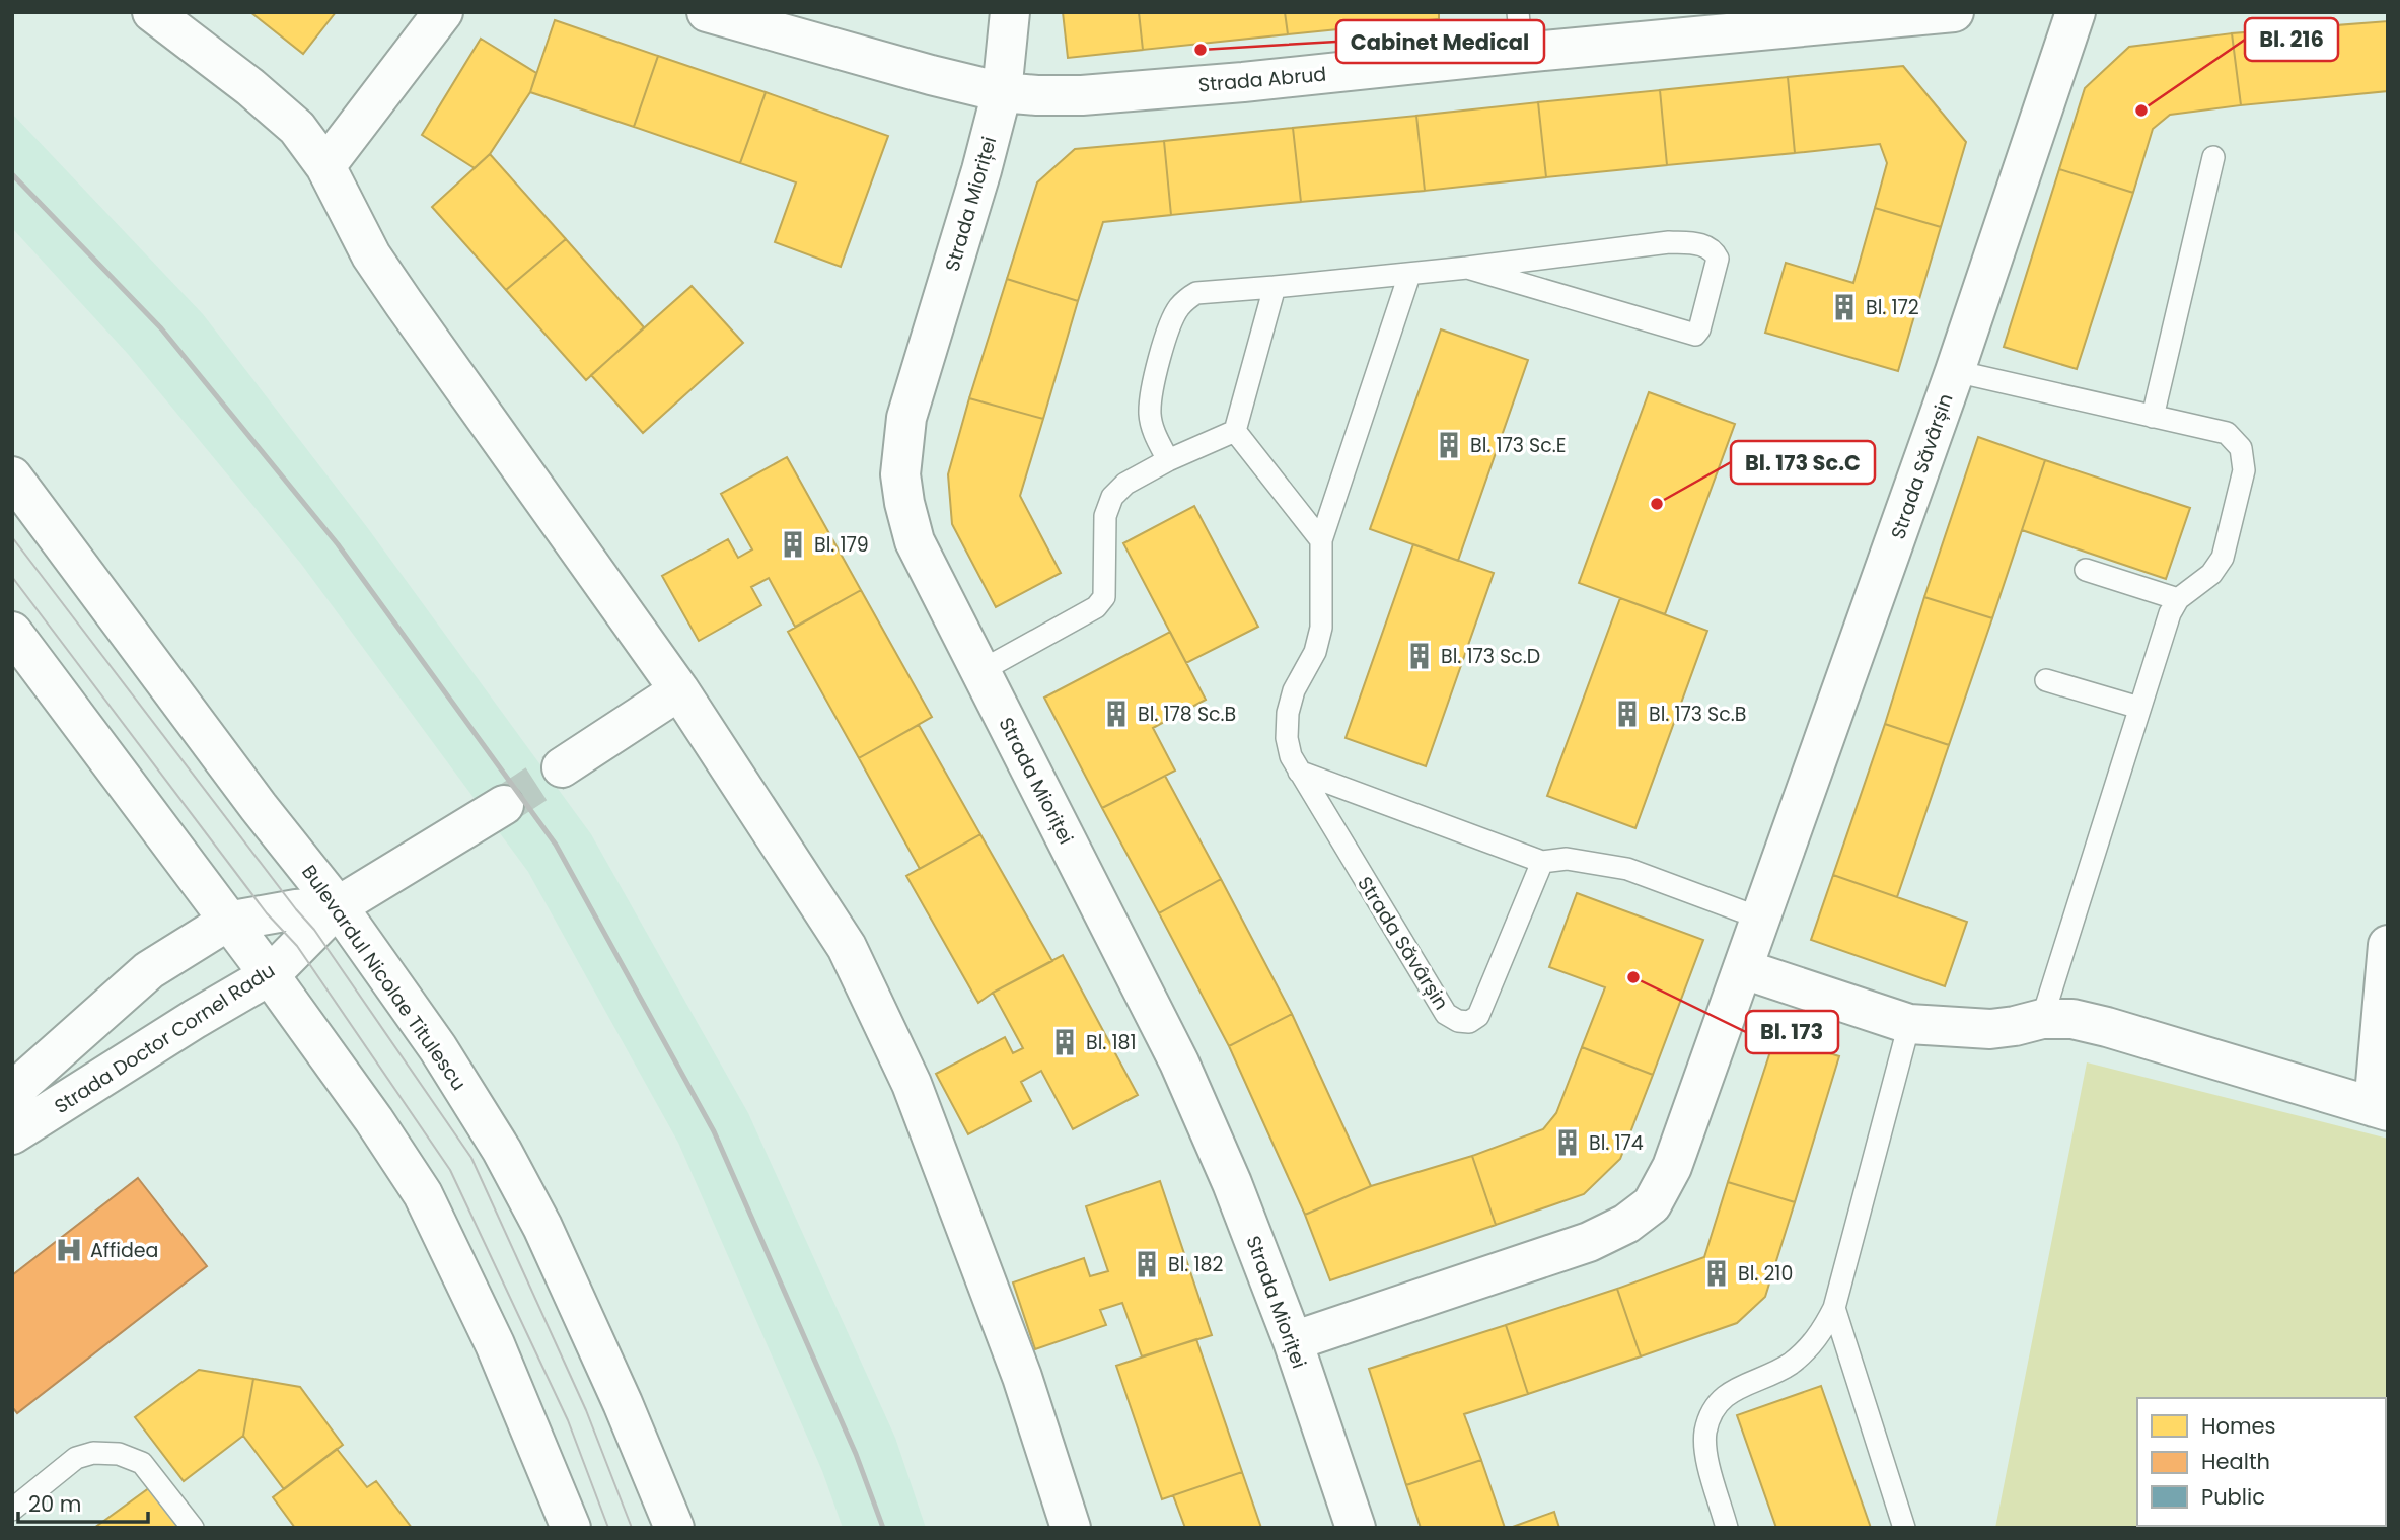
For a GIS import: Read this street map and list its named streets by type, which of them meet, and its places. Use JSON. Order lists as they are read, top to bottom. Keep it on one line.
{"streets":{"street":["Strada Abrud","Strada Mioriței","Strada Săvârșin","Bulevardul Nicolae Titulescu","Strada Doctor Cornel Radu"]},"crossings":[["Strada Abrud","Strada Mioriței"],["Strada Mioriței","Strada Săvârșin"],["Bulevardul Nicolae Titulescu","Strada Doctor Cornel Radu"]],"places":{"other":["Cabinet Medical","Bl. 216","Bl. 173 Sc.C","Bl. 173"],"building":["Bl. 172","Bl. 173 Sc.E","Bl. 179","Bl. 173 Sc.D","Bl. 178 Sc.B","Bl. 173 Sc.B","Bl. 181","Bl. 174","Bl. 182","Bl. 210"],"hospital":["Affidea"]},"legend":["Homes","Health","Public"],"scale_bar":"20 m"}
